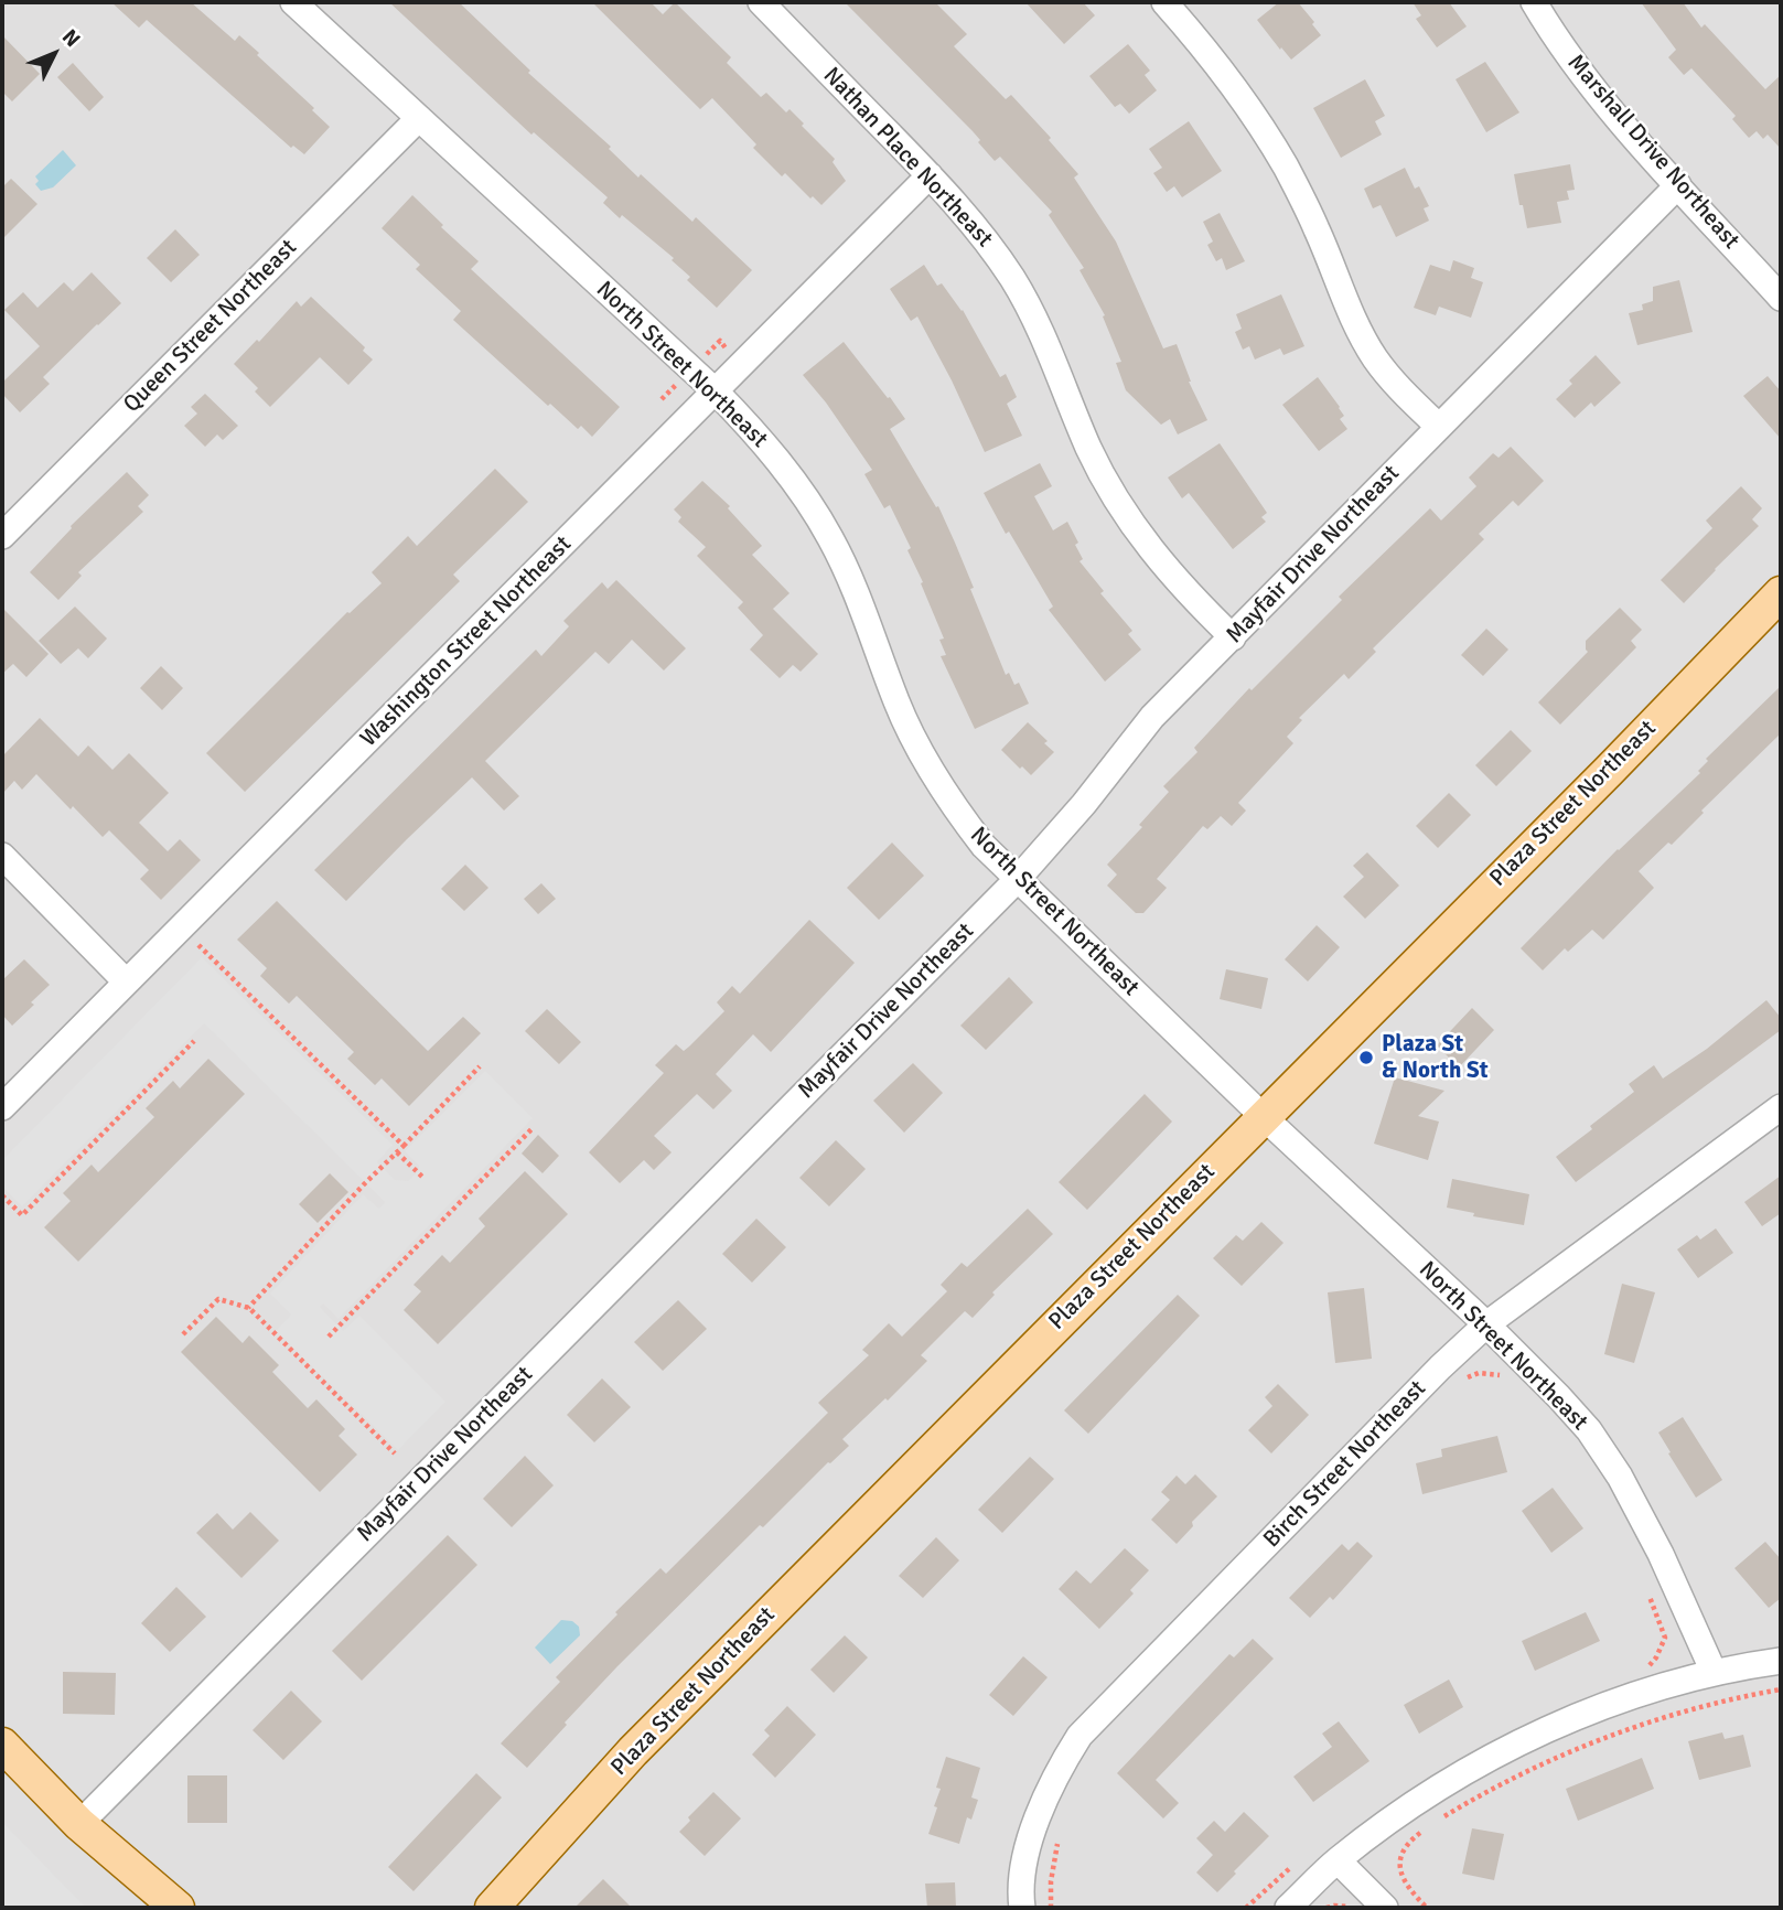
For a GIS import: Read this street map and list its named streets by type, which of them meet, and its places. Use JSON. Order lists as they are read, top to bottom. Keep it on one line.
{"streets":{"main road":["Plaza Street Northeast"],"street":["Marshall Drive Northeast","Nathan Place Northeast","Queen Street Northeast","North Street Northeast","Mayfair Drive Northeast","Washington Street Northeast","Birch Street Northeast"]},"crossings":[["Marshall Drive Northeast","Mayfair Drive Northeast"],["Nathan Place Northeast","Mayfair Drive Northeast"],["Nathan Place Northeast","Washington Street Northeast"],["Queen Street Northeast","North Street Northeast"],["North Street Northeast","Mayfair Drive Northeast"],["North Street Northeast","Washington Street Northeast"],["North Street Northeast","Plaza Street Northeast"],["North Street Northeast","Birch Street Northeast"]],"places":["Plaza St & North St"],"north":"top right"}
